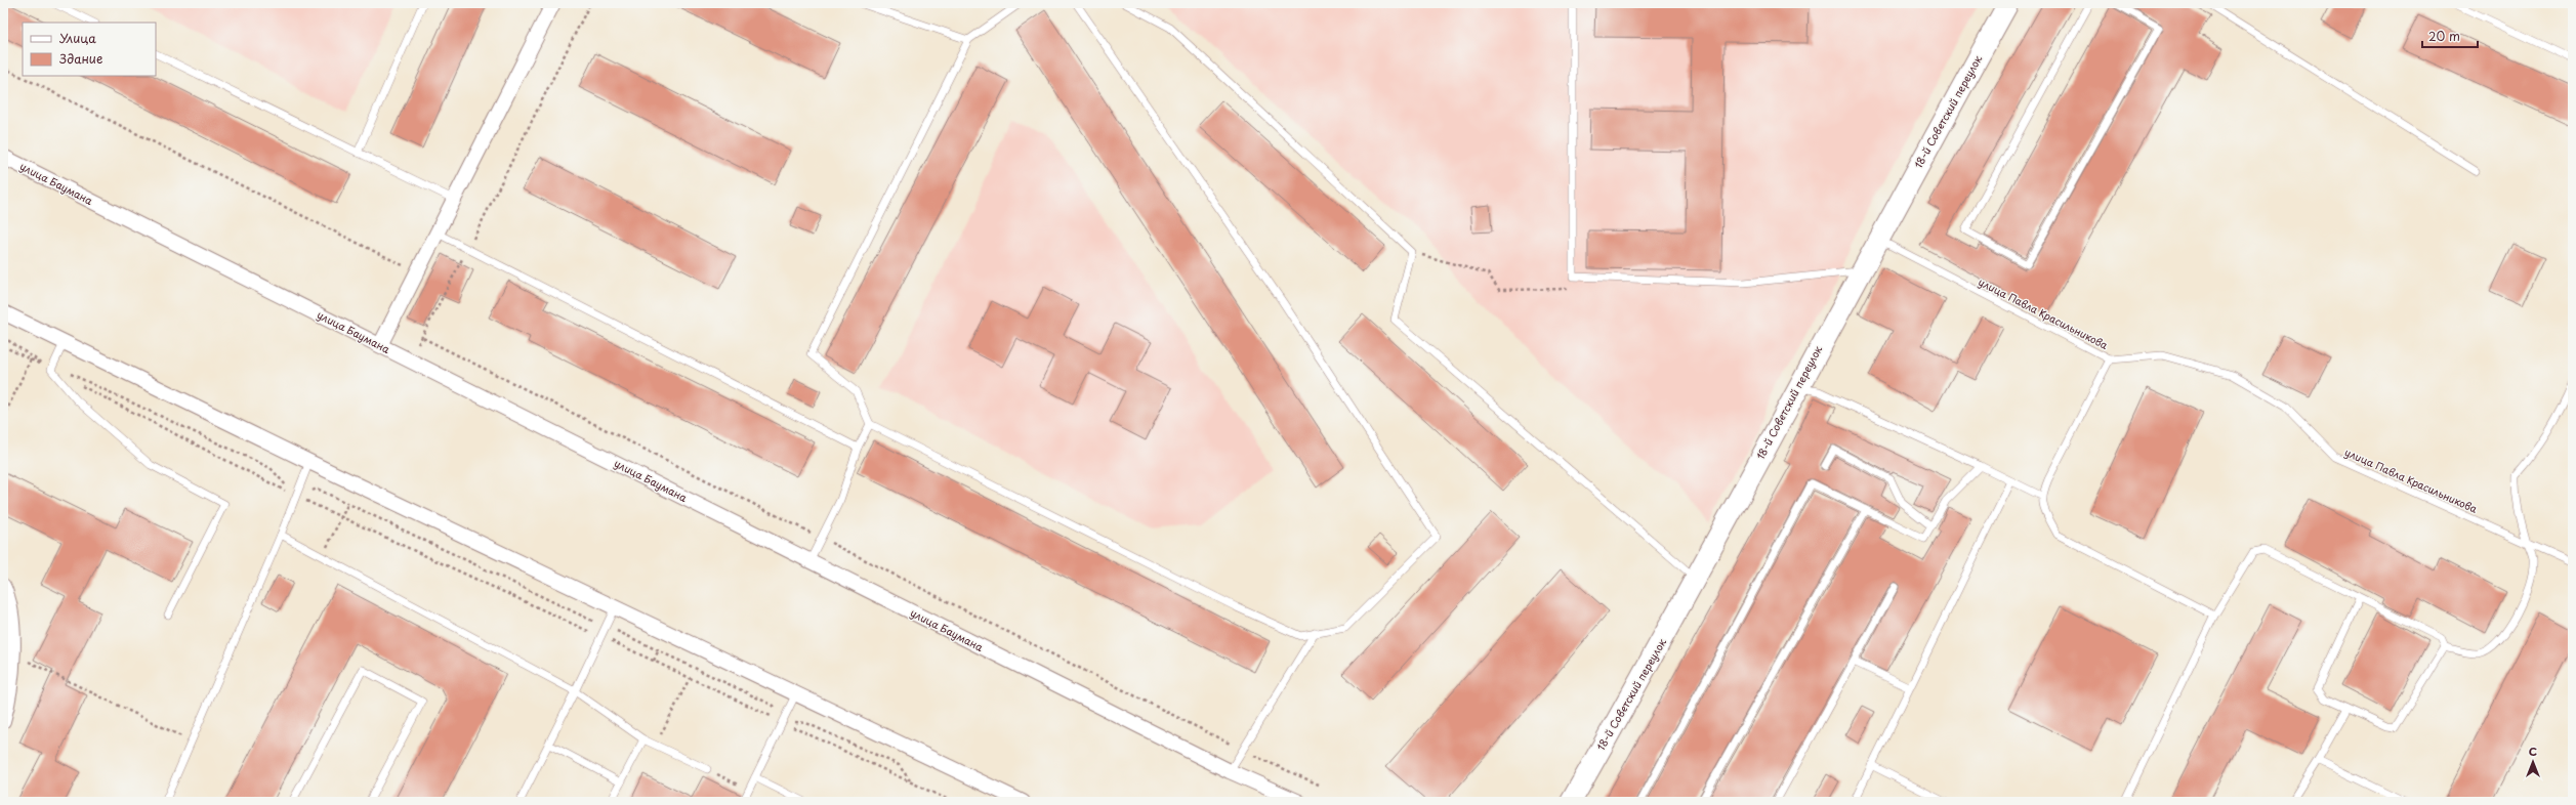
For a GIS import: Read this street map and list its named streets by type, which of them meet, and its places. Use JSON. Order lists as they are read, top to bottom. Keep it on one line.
{"streets":{"street":["18-й Советский переулок","улица Баумана"],"lane":["улица Павла Красильникова"]},"crossings":[["18-й Советский переулок","улица Павла Красильникова"]],"legend":["Улица","Здание"],"scale_bar":"20 m","north":"top"}
